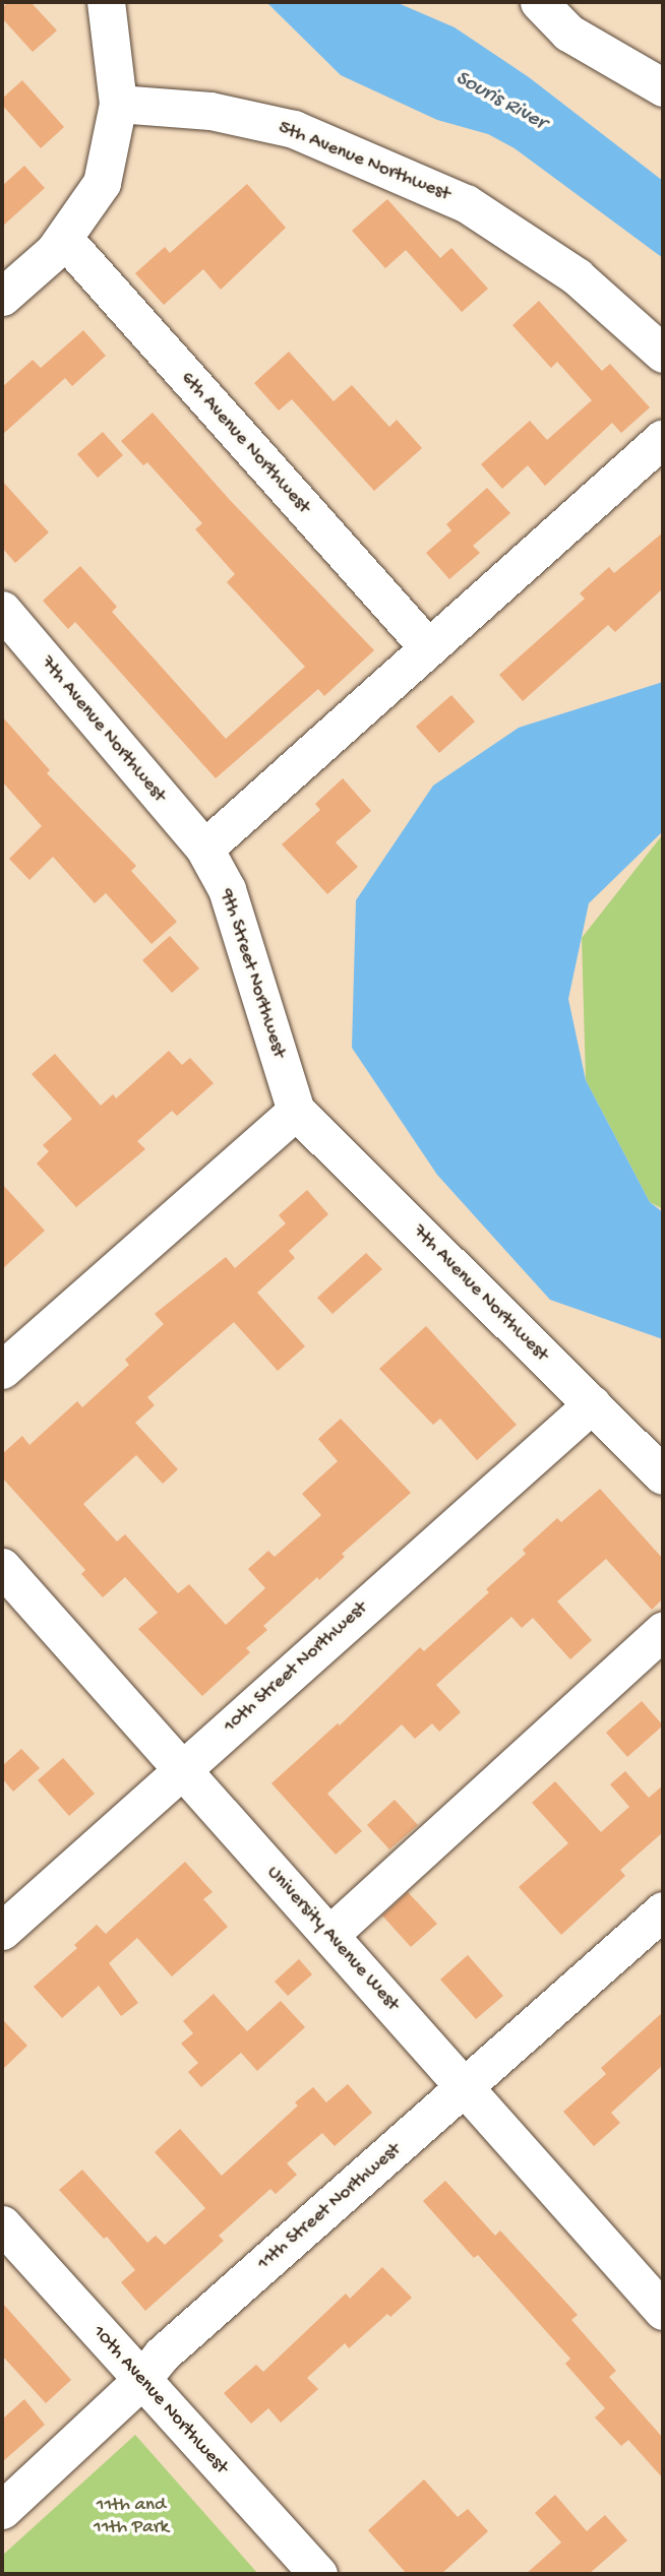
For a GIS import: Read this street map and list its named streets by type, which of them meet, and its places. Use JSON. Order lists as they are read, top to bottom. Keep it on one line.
{"streets":{"street":["5th Avenue Northwest","6th Avenue Northwest","7th Avenue Northwest","9th Street Northwest","10th Street Northwest","University Avenue West","11th Street Northwest","10th Avenue Northwest"]},"crossings":[["7th Avenue Northwest","9th Street Northwest"],["7th Avenue Northwest","10th Street Northwest"],["10th Street Northwest","University Avenue West"],["University Avenue West","11th Street Northwest"],["11th Street Northwest","10th Avenue Northwest"]],"water":["Souris River"],"parks":["11th and 11th Park"]}
